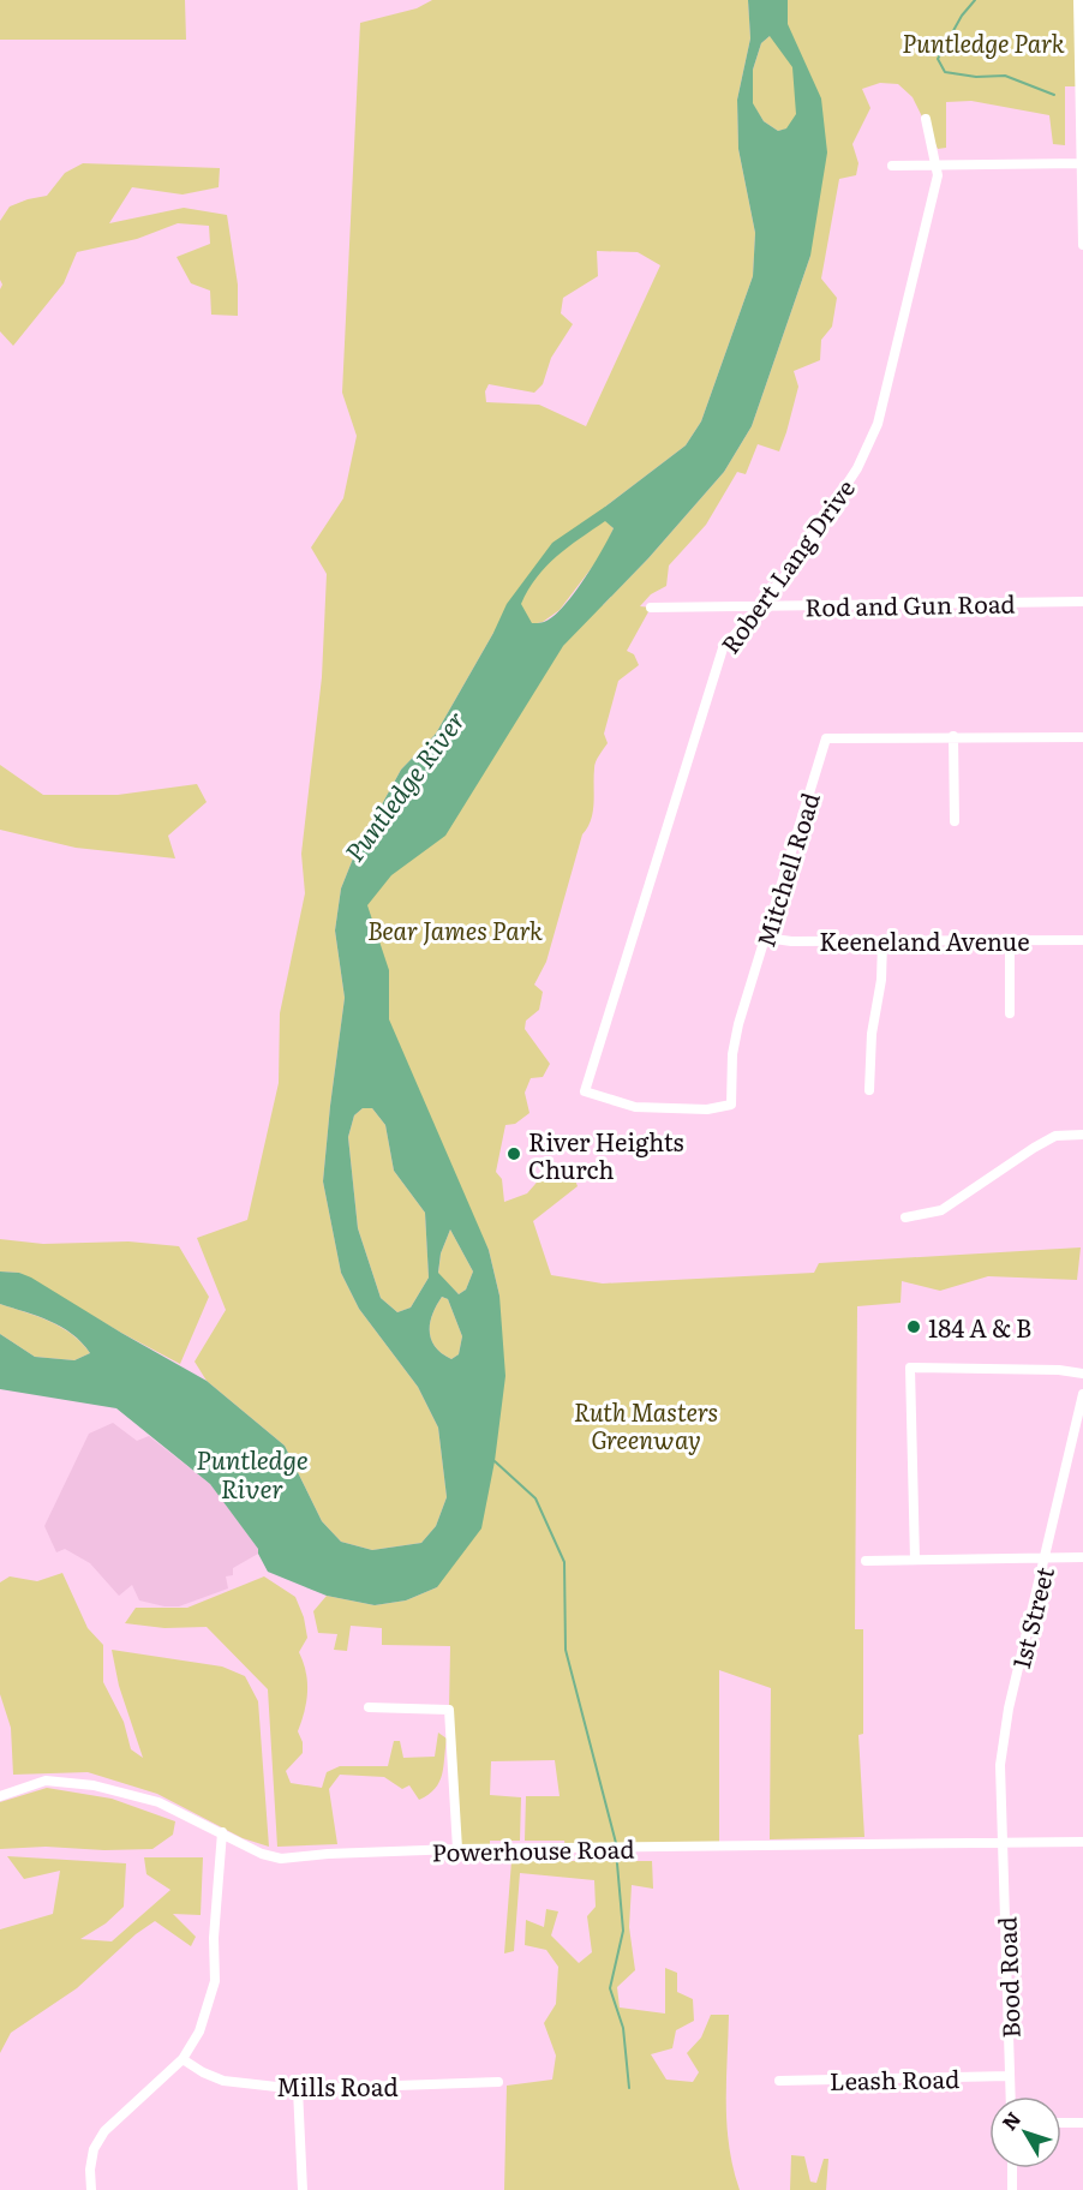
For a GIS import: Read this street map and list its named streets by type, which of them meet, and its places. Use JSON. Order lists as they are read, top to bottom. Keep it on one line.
{"streets":{"street":["Robert Lang Drive","Rod and Gun Road","Mitchell Road","Keeneland Avenue","1st Street","Powerhouse Road","Bood Road","Leash Road","Mills Road"]},"crossings":[["Robert Lang Drive","Rod and Gun Road"],["Robert Lang Drive","Mitchell Road"],["Mitchell Road","Keeneland Avenue"],["1st Street","Powerhouse Road"],["1st Street","Bood Road"],["Powerhouse Road","Bood Road"],["Bood Road","Leash Road"]],"water":["Puntledge River"],"parks":["Puntledge Park","Bear James Park","Ruth Masters Greenway"],"places":["River Heights Church","184 A & B"],"north":"top left"}
